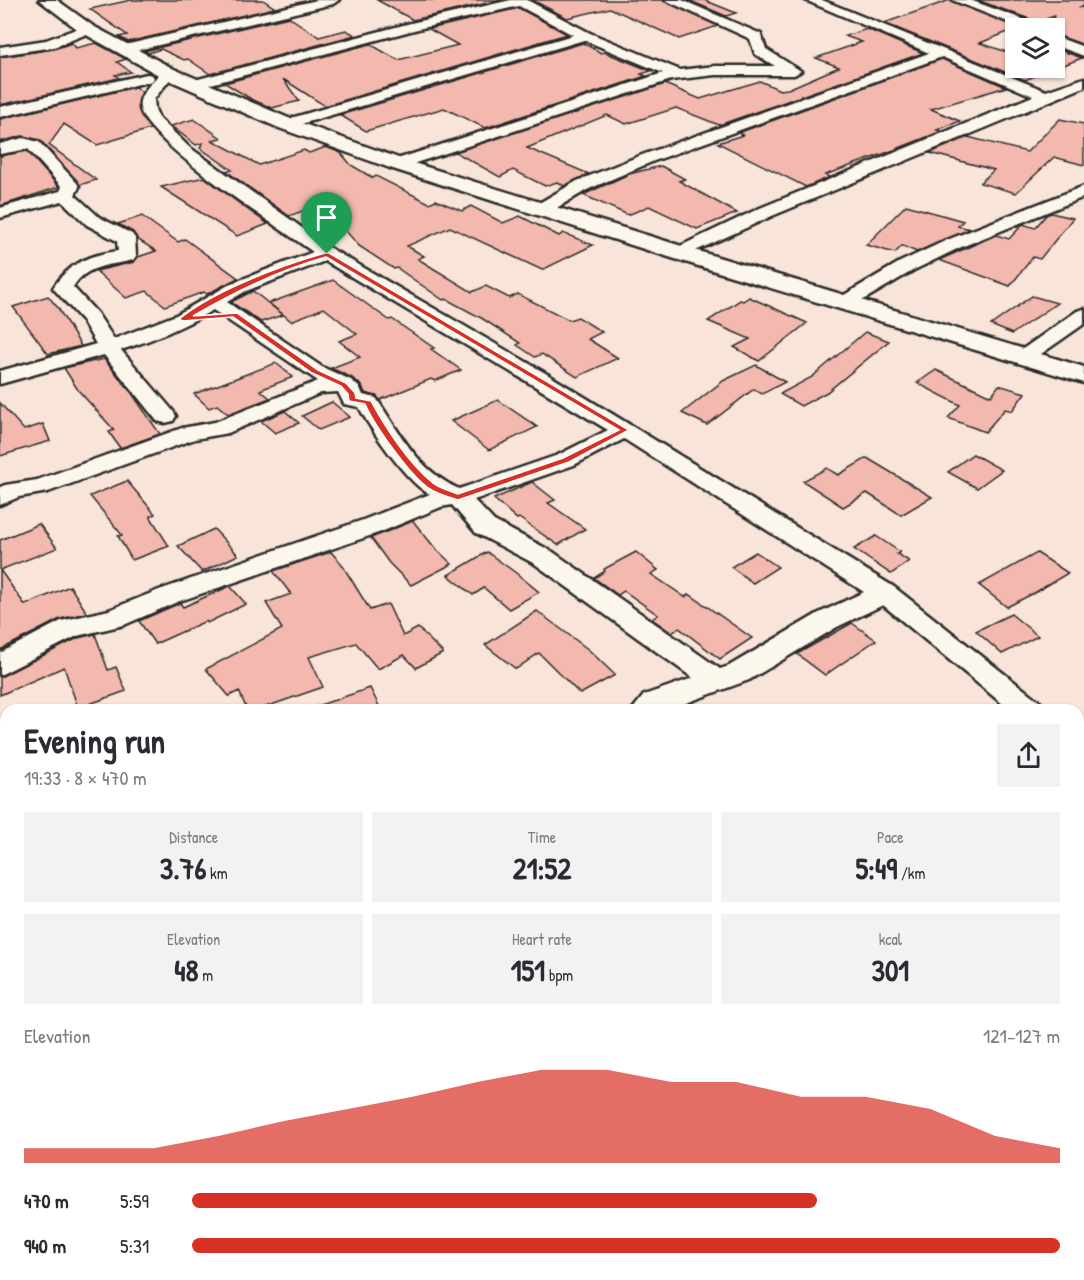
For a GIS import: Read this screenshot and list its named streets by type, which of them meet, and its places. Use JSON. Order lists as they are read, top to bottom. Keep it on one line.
{"page":{"heading":["Evening run","19:33 · 8 × 470 m"],"stats":[["Distance","3.76 km"],["Time","21:52"],["Pace","5:49 /km"],["Elevation","48 m"],["Heart rate","151 bpm"],["kcal","301"]],"chart":["Elevation","121–127 m"],"list":[{"name":"470 m","note":"5:59"},{"name":"940 m","note":"5:31"}]}}
